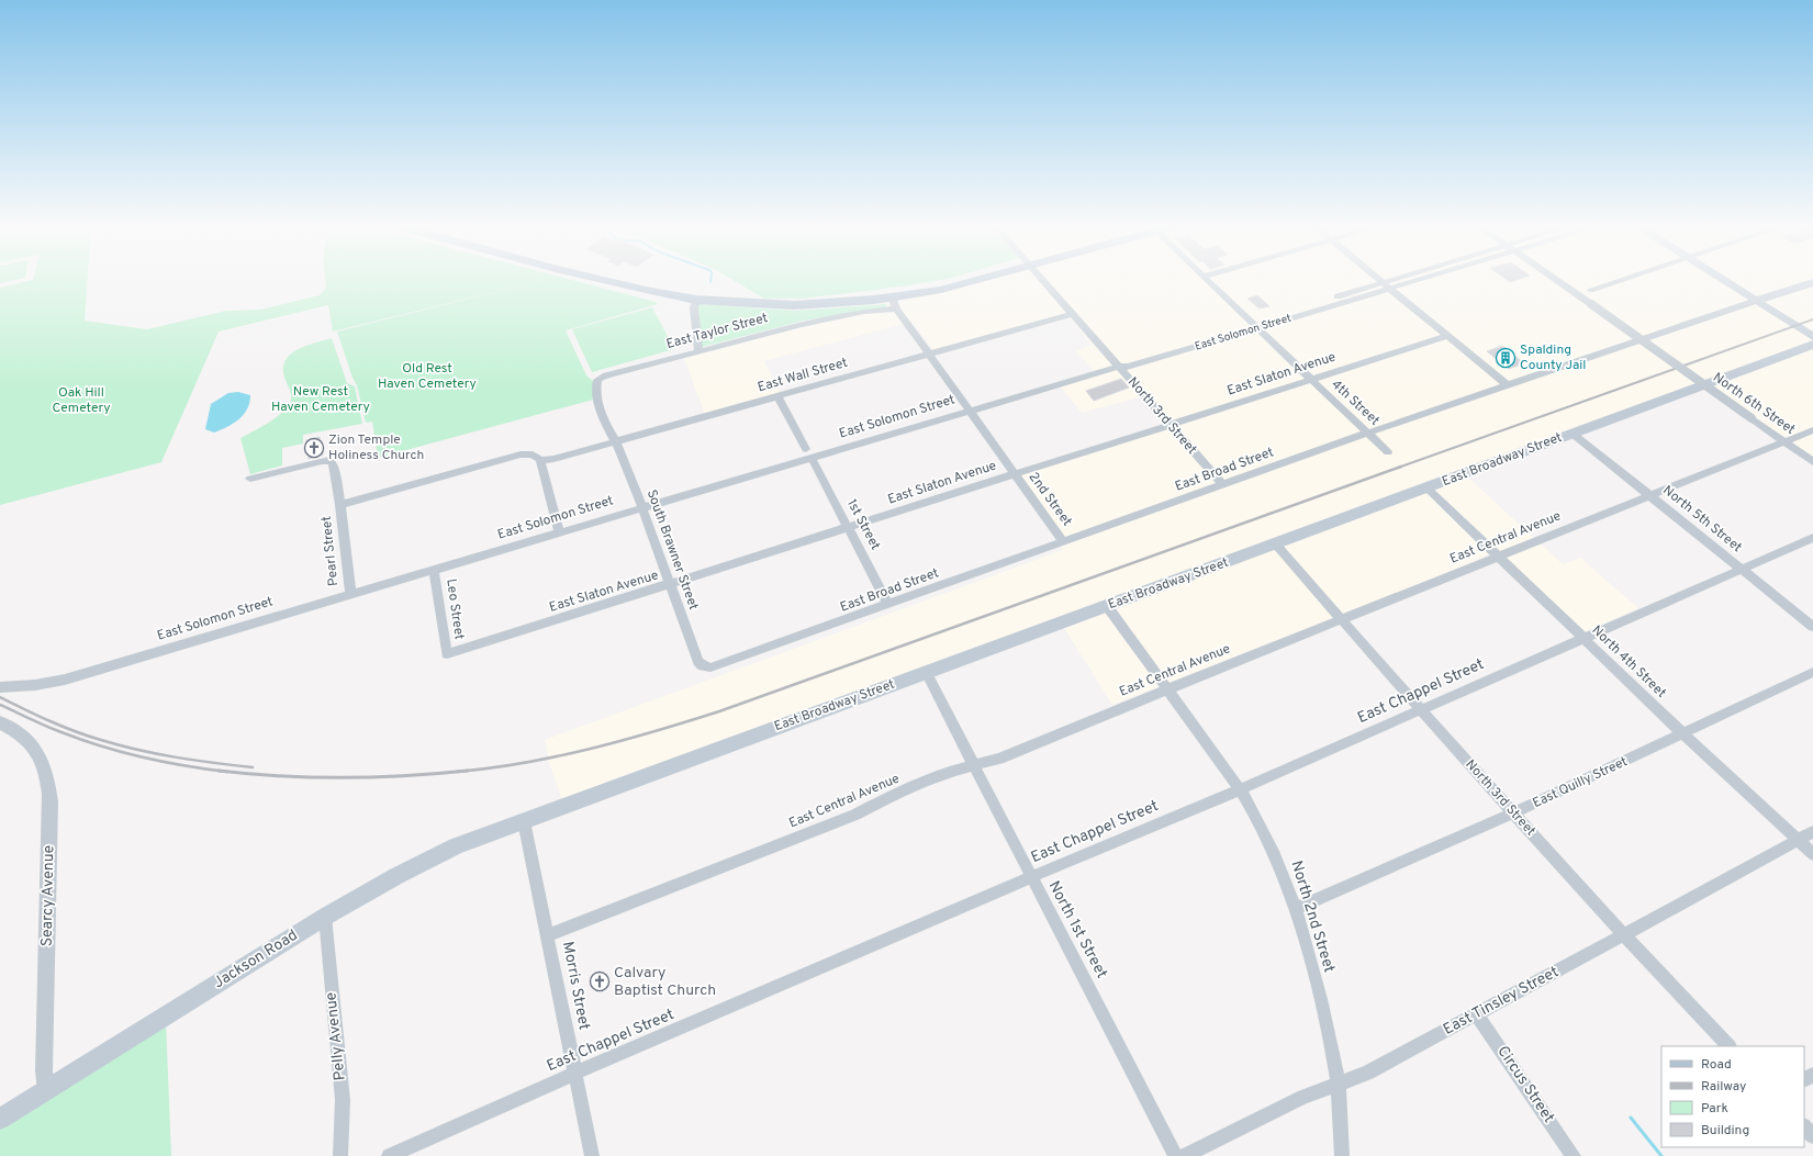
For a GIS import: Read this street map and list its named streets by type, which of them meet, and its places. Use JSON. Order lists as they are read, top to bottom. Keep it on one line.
{"streets":{"main road":["East Taylor Street","East Broadway Street","Jackson Road"],"street":["East Solomon Street","East Slaton Avenue","East Wall Street","4th Street","North 6th Street","North 3rd Street","East Broad Street","2nd Street","North 5th Street","1st Street","East Central Avenue","South Brawner Street","Pearl Street","Leo Street","North 4th Street","East Chappel Street","East Quilly Street","Searcy Avenue","North 2nd Street","North 1st Street","Morris Street","East Tinsley Street","Pelly Avenue","Circus Street"]},"crossings":[["East Taylor Street","East Wall Street"],["East Taylor Street","South Brawner Street"],["East Solomon Street","4th Street"],["East Solomon Street","North 3rd Street"],["East Solomon Street","1st Street"],["East Solomon Street","South Brawner Street"],["East Solomon Street","Pearl Street"],["East Solomon Street","Leo Street"],["East Slaton Avenue","4th Street"],["East Slaton Avenue","North 3rd Street"],["East Slaton Avenue","2nd Street"],["East Slaton Avenue","1st Street"],["East Slaton Avenue","South Brawner Street"],["East Slaton Avenue","Leo Street"],["East Wall Street","North 3rd Street"],["East Wall Street","1st Street"],["East Wall Street","South Brawner Street"],["4th Street","East Broad Street"],["North 6th Street","East Central Avenue"],["North 3rd Street","East Broadway Street"],["North 3rd Street","East Broad Street"],["North 3rd Street","East Central Avenue"],["North 3rd Street","East Chappel Street"],["North 3rd Street","East Quilly Street"],["North 3rd Street","East Tinsley Street"],["East Broadway Street","North 5th Street"],["East Broadway Street","North 4th Street"],["East Broadway Street","North 2nd Street"],["East Broadway Street","North 1st Street"],["East Broadway Street","Jackson Road"],["East Broadway Street","Morris Street"],["East Broad Street","2nd Street"],["East Broad Street","1st Street"],["East Broad Street","South Brawner Street"],["North 5th Street","East Central Avenue"],["North 5th Street","East Chappel Street"],["East Central Avenue","North 4th Street"],["East Central Avenue","North 2nd Street"],["East Central Avenue","North 1st Street"],["East Central Avenue","Morris Street"],["North 4th Street","East Chappel Street"],["North 4th Street","East Quilly Street"],["North 4th Street","East Tinsley Street"],["East Chappel Street","North 2nd Street"],["East Chappel Street","North 1st Street"],["East Chappel Street","Morris Street"],["East Quilly Street","North 2nd Street"],["Searcy Avenue","Jackson Road"],["North 2nd Street","East Tinsley Street"],["Jackson Road","Morris Street"],["Jackson Road","Pelly Avenue"],["East Tinsley Street","Circus Street"]],"parks":["Old Rest Haven Cemetery","New Rest Haven Cemetery","Oak Hill Cemetery"],"places":{"building":["Spalding County Jail"],"church":["Zion Temple Holiness Church","Calvary Baptist Church"]},"legend":["Road","Railway","Park","Building"]}
